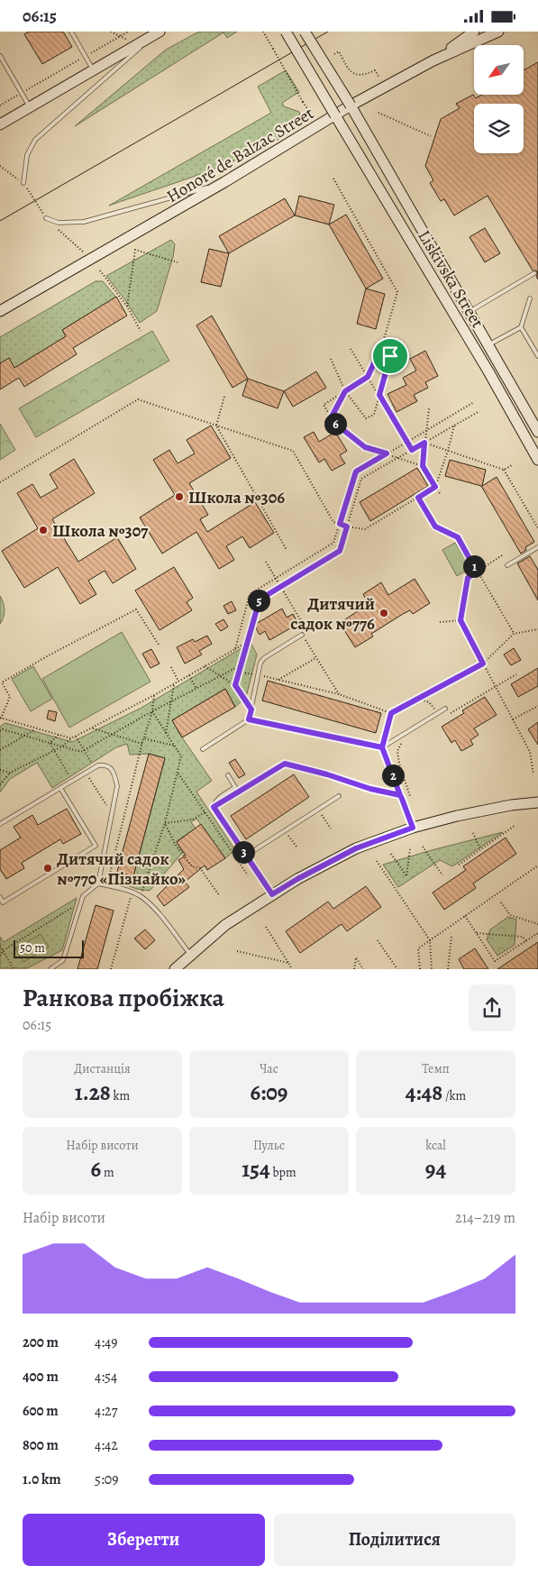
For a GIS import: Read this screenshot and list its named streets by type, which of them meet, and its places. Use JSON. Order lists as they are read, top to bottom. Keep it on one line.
{"streets":{"street":["Honoré de Balzac Street","Liskivska Street"]},"crossings":[["Honoré de Balzac Street","Liskivska Street"]],"places":["Школа №306","Школа №307","Дитячий садок №776","Дитячий садок №770 «Пізнайко»"],"scale_bar":"50 m","north":"bottom left","page":{"status":"06:15","pins":["6","1","5","2","3"],"scale":"50 m","heading":["Ранкова пробіжка","06:15"],"stats":[["Дистанція","1.28 km"],["Час","6:09"],["Темп","4:48 /km"],["Набір висоти","6 m"],["Пульс","154 bpm"],["kcal","94"]],"chart":["Набір висоти","214–219 m"],"list":[{"name":"200 m","note":"4:49"},{"name":"400 m","note":"4:54"},{"name":"600 m","note":"4:27"},{"name":"800 m","note":"4:42"},{"name":"1.0 km","note":"5:09"}],"buttons":["Зберегти","Поділитися"]}}
